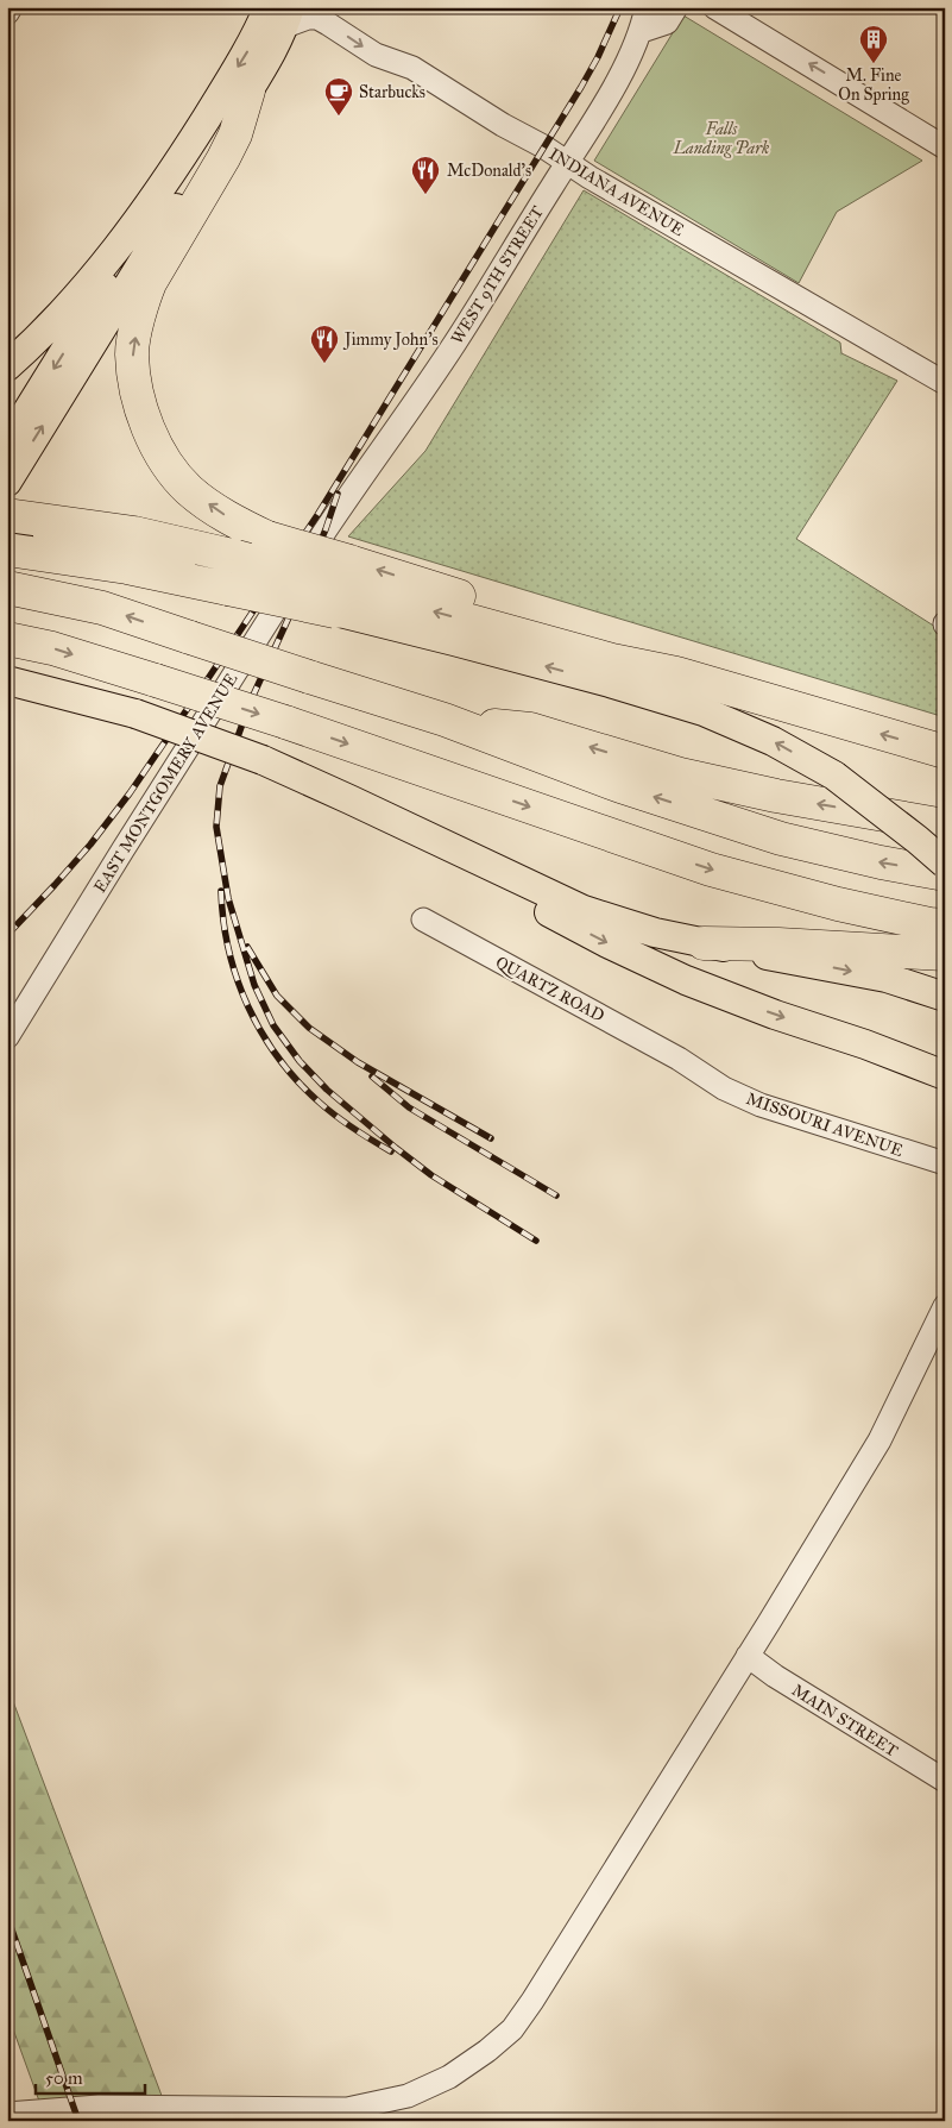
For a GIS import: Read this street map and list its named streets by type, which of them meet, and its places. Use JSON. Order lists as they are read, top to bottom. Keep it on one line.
{"streets":{"street":["INDIANA AVENUE","WEST 9TH STREET","EAST MONTGOMERY AVENUE","QUARTZ ROAD","MISSOURI AVENUE","MAIN STREET"]},"crossings":[["INDIANA AVENUE","WEST 9TH STREET"],["WEST 9TH STREET","EAST MONTGOMERY AVENUE"],["QUARTZ ROAD","MISSOURI AVENUE"]],"one_way":["INDIANA AVENUE"],"parks":["Falls Landing Park"],"places":{"building":["M. Fine On Spring"],"cafe":["Starbucks"],"restaurant":["McDonald's","Jimmy John's"]},"scale_bar":"50 m"}
